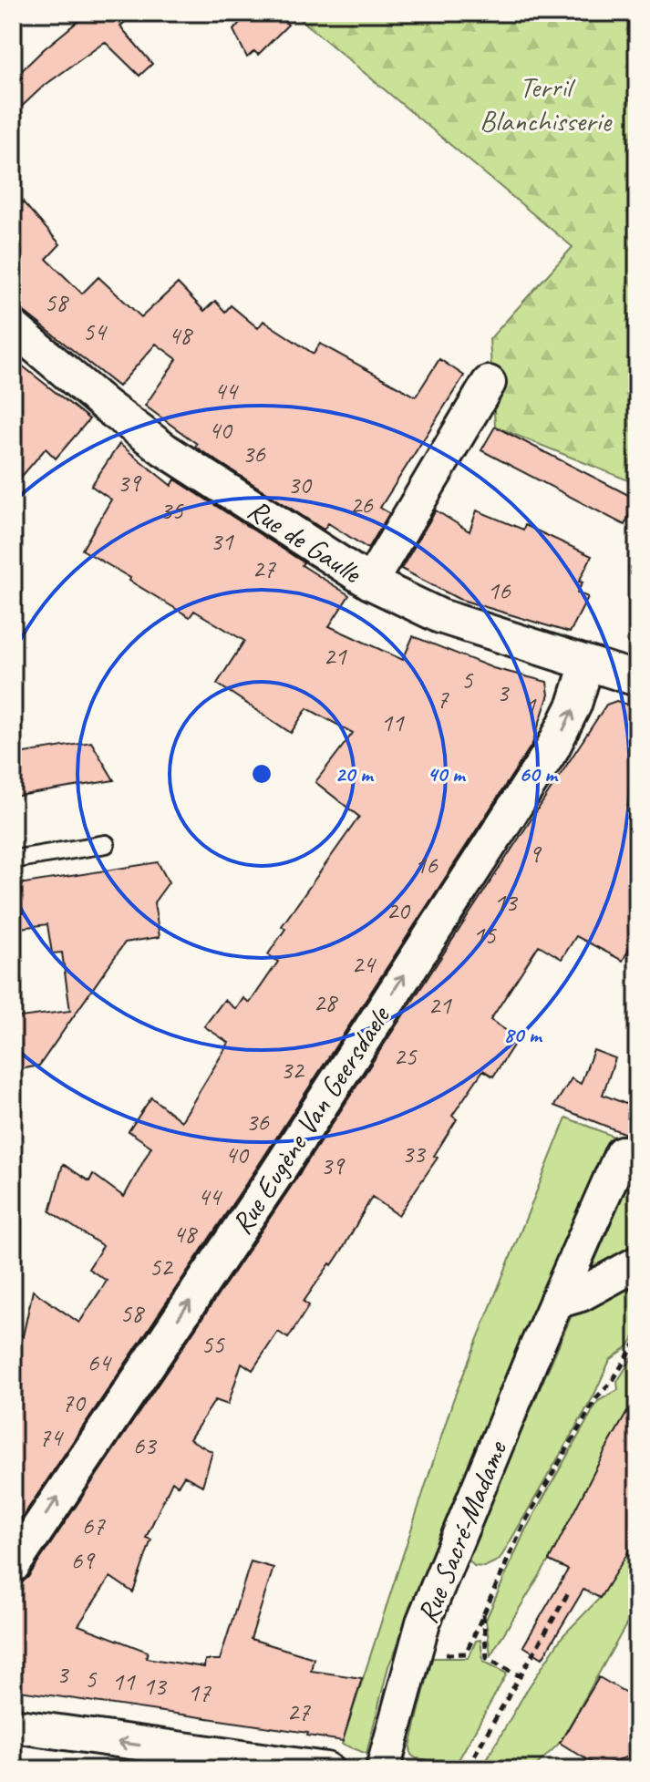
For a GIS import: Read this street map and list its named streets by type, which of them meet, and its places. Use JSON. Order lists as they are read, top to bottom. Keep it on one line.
{"streets":{"street":["Rue de Gaulle","Rue Eugène Van Geersdaele","Rue Sacré-Madame"]},"crossings":[["Rue de Gaulle","Rue Eugène Van Geersdaele"]],"one_way":["Rue Eugène Van Geersdaele"],"parks":["Terril Blanchisserie"],"house_numbers":["58","54","48","44","40","36","39","30","26","35","31","27","16","21","5","3","7","1","11","9","16","13","20","15","24","28","21","25","32","36","33","40","39","44","48","52","58","55","64","70","74","63","67","69","3","5","11","13","17","27"],"rings":["20 m","40 m","60 m","80 m"]}
